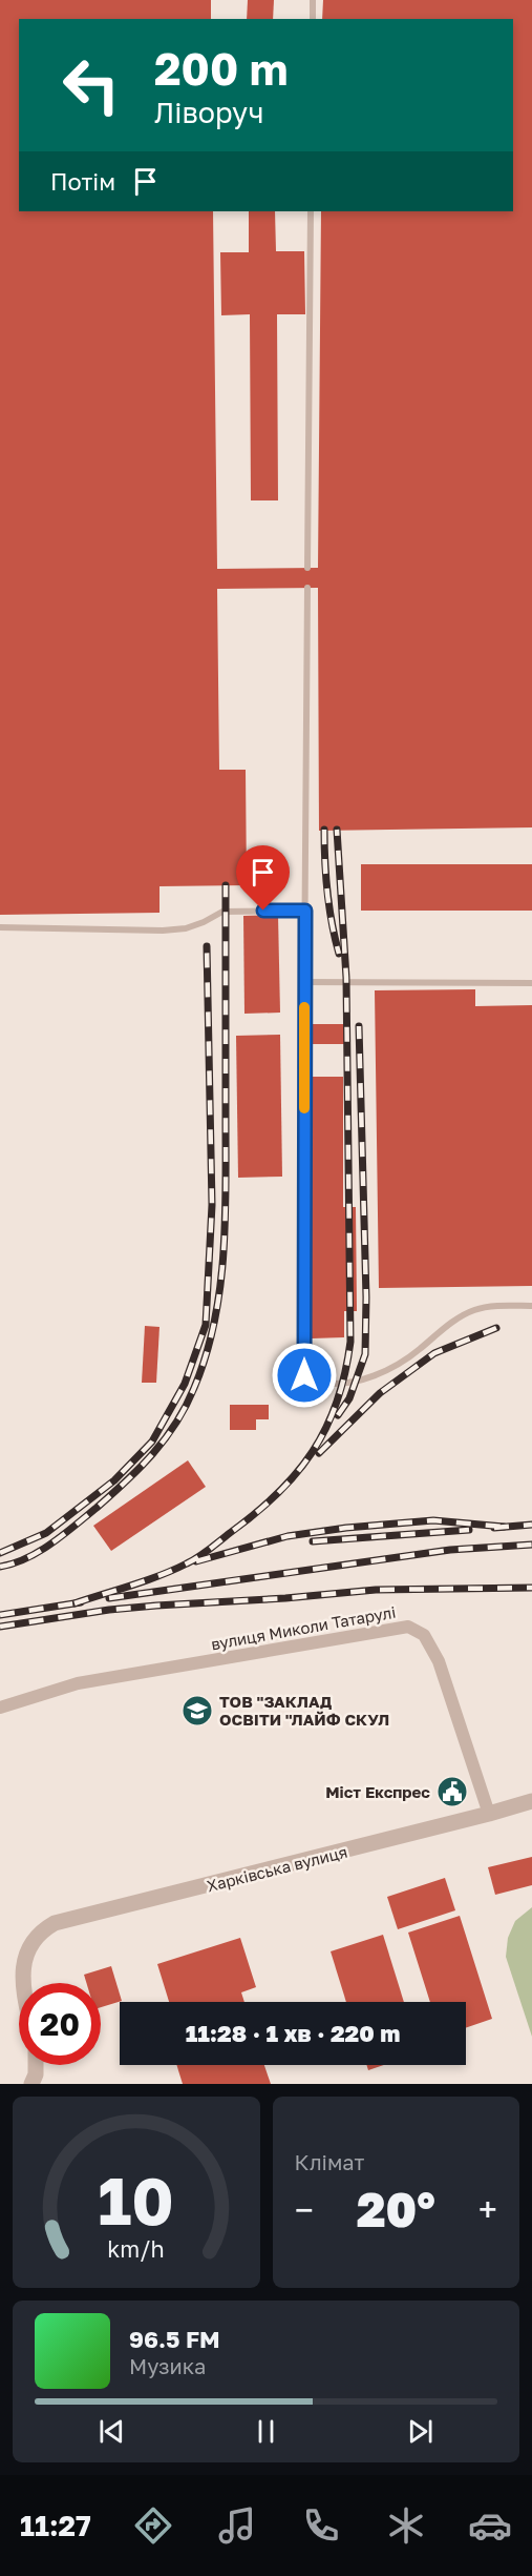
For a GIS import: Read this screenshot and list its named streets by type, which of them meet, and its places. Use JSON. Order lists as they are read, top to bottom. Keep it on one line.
{"streets":{"street":["вулиця Миколи Татарулі","Харківська вулиця"]},"crossings":[["вулиця Миколи Татарулі","Харківська вулиця"]],"places":{"school or university":["ТОВ \"ЗАКЛАД ОСВІТИ \"ЛАЙФ СКУЛ"],"public building":["Міст Експрес"]},"page":{"turn":["200 m","Ліворуч"],"then":"Потім","limit":"20","trip":"11:28 · 1 хв · 220 m","tile":"Клімат","heat":["−","20°","+"],"song":["96.5 FM","Музика"],"tabs":"11:27","gauge":["10","km/h"]}}
